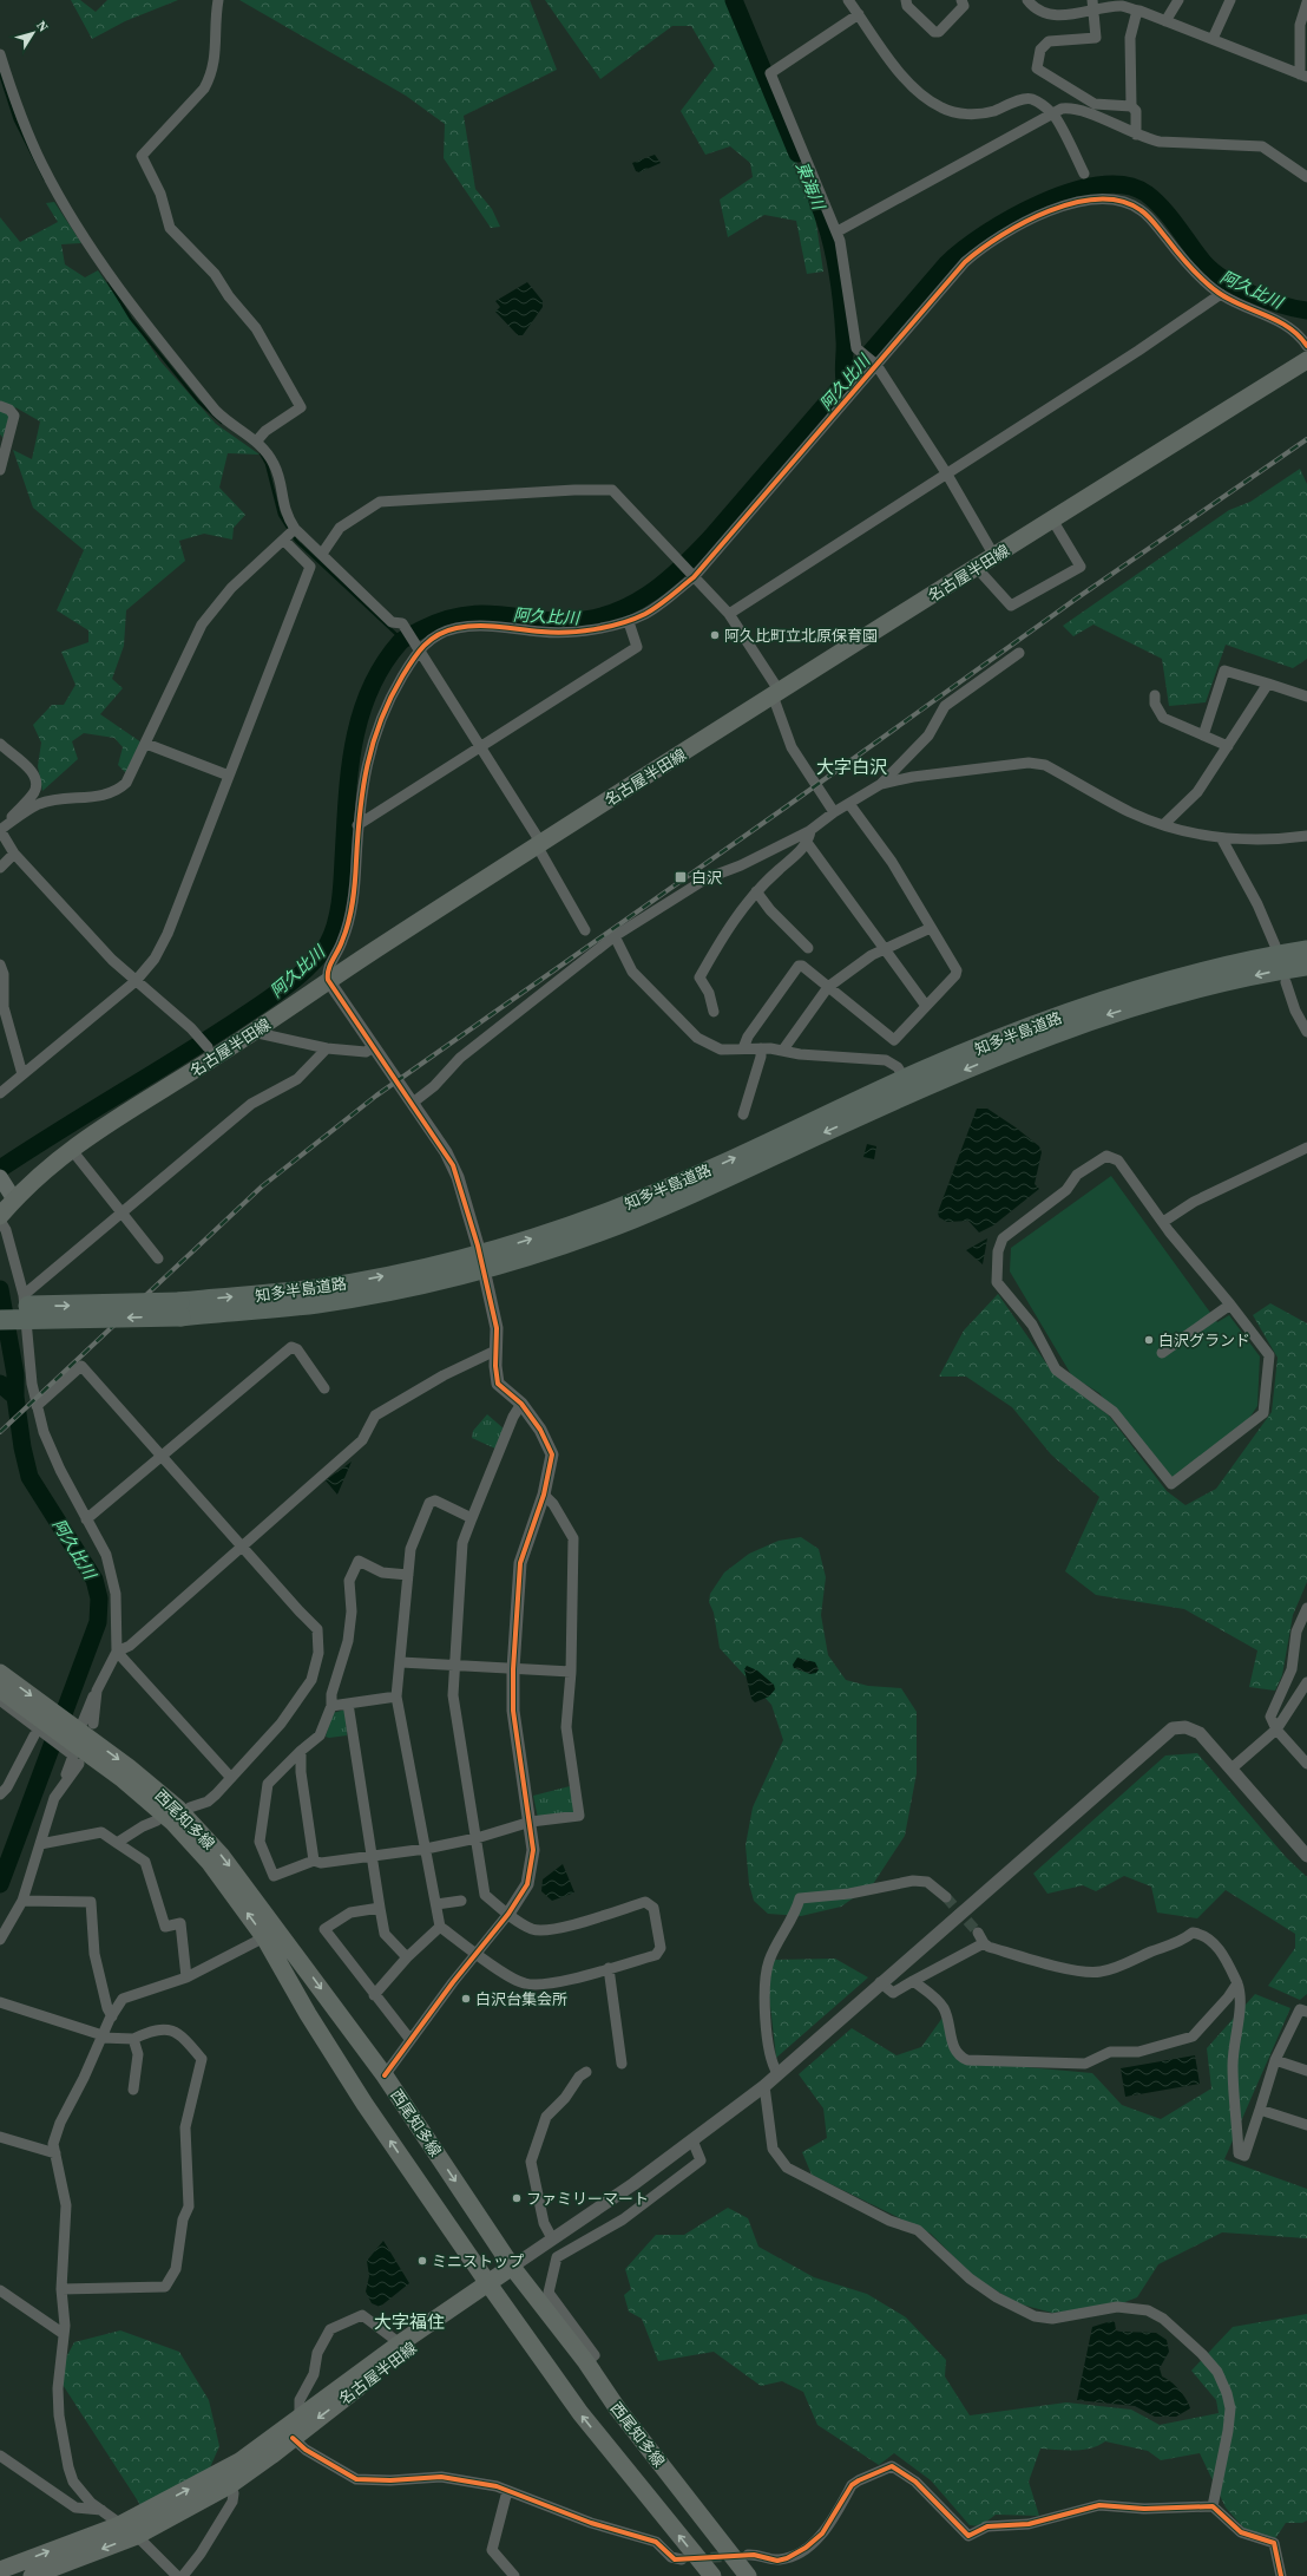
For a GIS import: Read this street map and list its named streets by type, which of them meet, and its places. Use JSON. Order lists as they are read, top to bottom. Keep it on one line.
{"streets":{"highway":["知多半島道路"],"main road":["名古屋半田線","西尾知多線"]},"crossings":[["名古屋半田線","西尾知多線"]],"districts":["大字白沢","大字福住"],"water":["東海川","阿久比川"],"places":{"other":["阿久比町立北原保育園","白沢グランド","白沢台集会所","ファミリーマート","ミニストップ"],"transit":["白沢"]},"north":"top right"}
